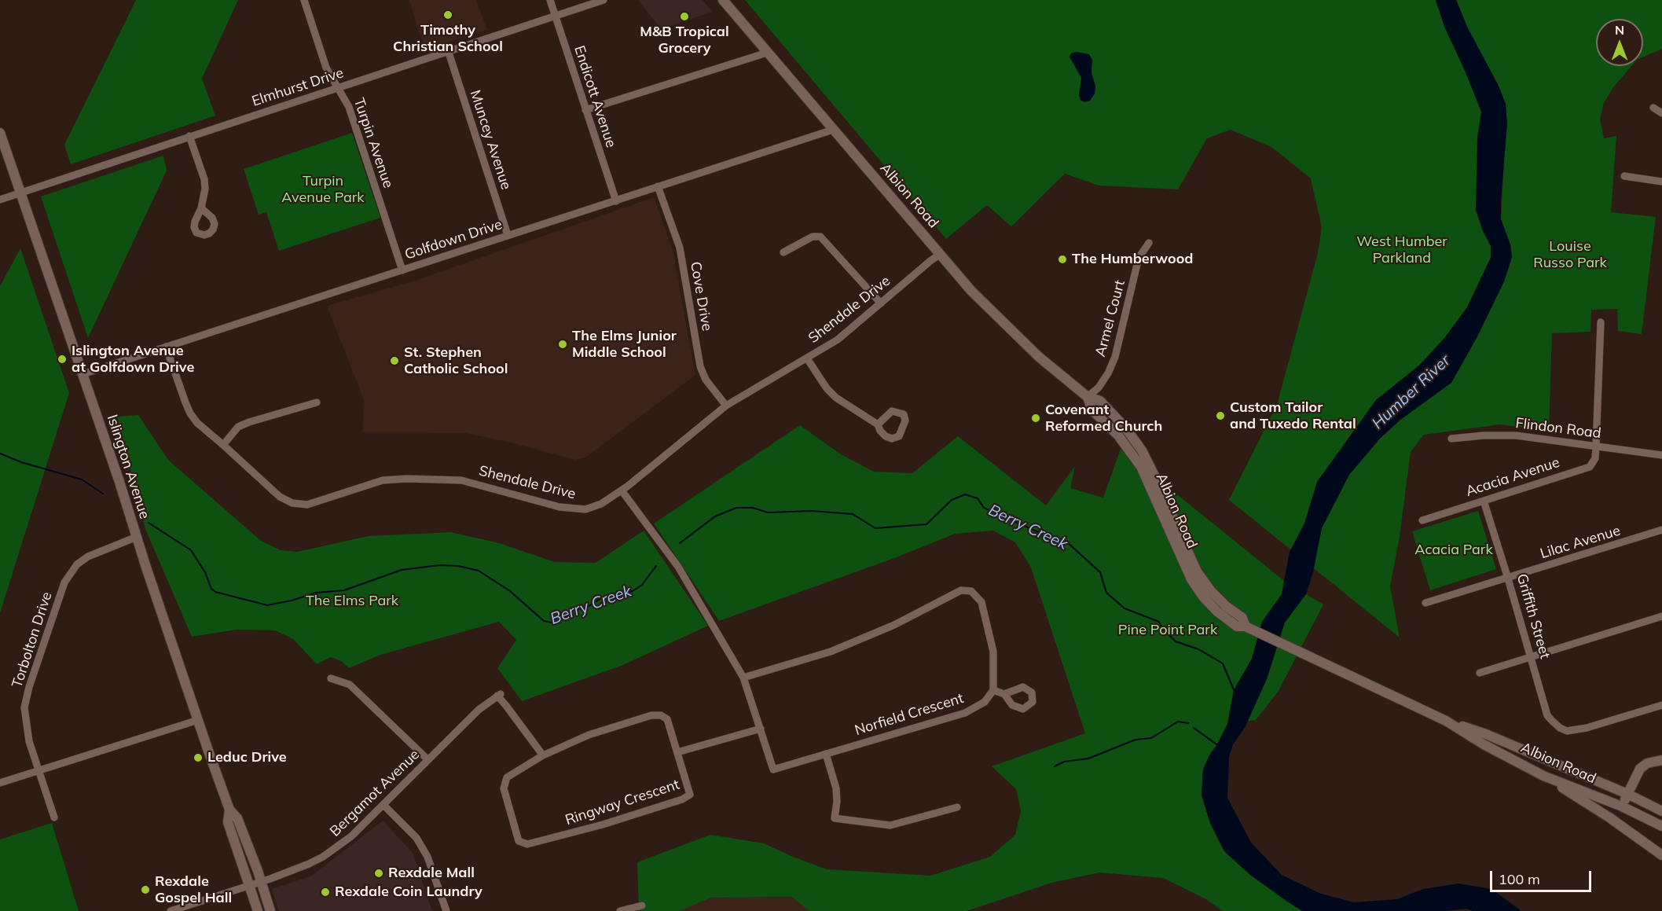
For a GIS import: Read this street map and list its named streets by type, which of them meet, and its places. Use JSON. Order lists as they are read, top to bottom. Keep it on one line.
{"streets":{"main road":["Albion Road","Islington Avenue"],"street":["Elmhurst Drive","Endicott Avenue","Muncey Avenue","Turpin Avenue","Golfdown Drive","Cove Drive","Shendale Drive","Armel Court","Flindon Road","Acacia Avenue","Lilac Avenue","Griffith Street","Torbolton Drive","Norfield Crescent","Bergamot Avenue","Ringway Crescent"]},"crossings":[["Elmhurst Drive","Endicott Avenue"],["Elmhurst Drive","Muncey Avenue"],["Elmhurst Drive","Turpin Avenue"],["Elmhurst Drive","Islington Avenue"],["Endicott Avenue","Golfdown Drive"],["Muncey Avenue","Golfdown Drive"],["Turpin Avenue","Golfdown Drive"],["Albion Road","Golfdown Drive"],["Albion Road","Shendale Drive"],["Albion Road","Armel Court"],["Golfdown Drive","Cove Drive"],["Golfdown Drive","Shendale Drive"],["Golfdown Drive","Islington Avenue"],["Cove Drive","Shendale Drive"],["Shendale Drive","Norfield Crescent"],["Flindon Road","Acacia Avenue"],["Islington Avenue","Torbolton Drive"],["Islington Avenue","Bergamot Avenue"],["Acacia Avenue","Griffith Street"],["Lilac Avenue","Griffith Street"],["Bergamot Avenue","Ringway Crescent"]],"water":["Humber River","Berry Creek"],"parks":["Turpin Avenue Park","West Humber Parkland","Louise Russo Park","Acacia Park","The Elms Park","Pine Point Park"],"places":["Timothy Christian School","M&B Tropical Grocery","The Humberwood","The Elms Junior Middle School","Islington Avenue at Golfdown Drive","St. Stephen Catholic School","Custom Tailor and Tuxedo Rental","Covenant Reformed Church","Leduc Drive","Rexdale Mall","Rexdale Gospel Hall","Rexdale Coin Laundry"],"scale_bar":"100 m","north":"top"}
